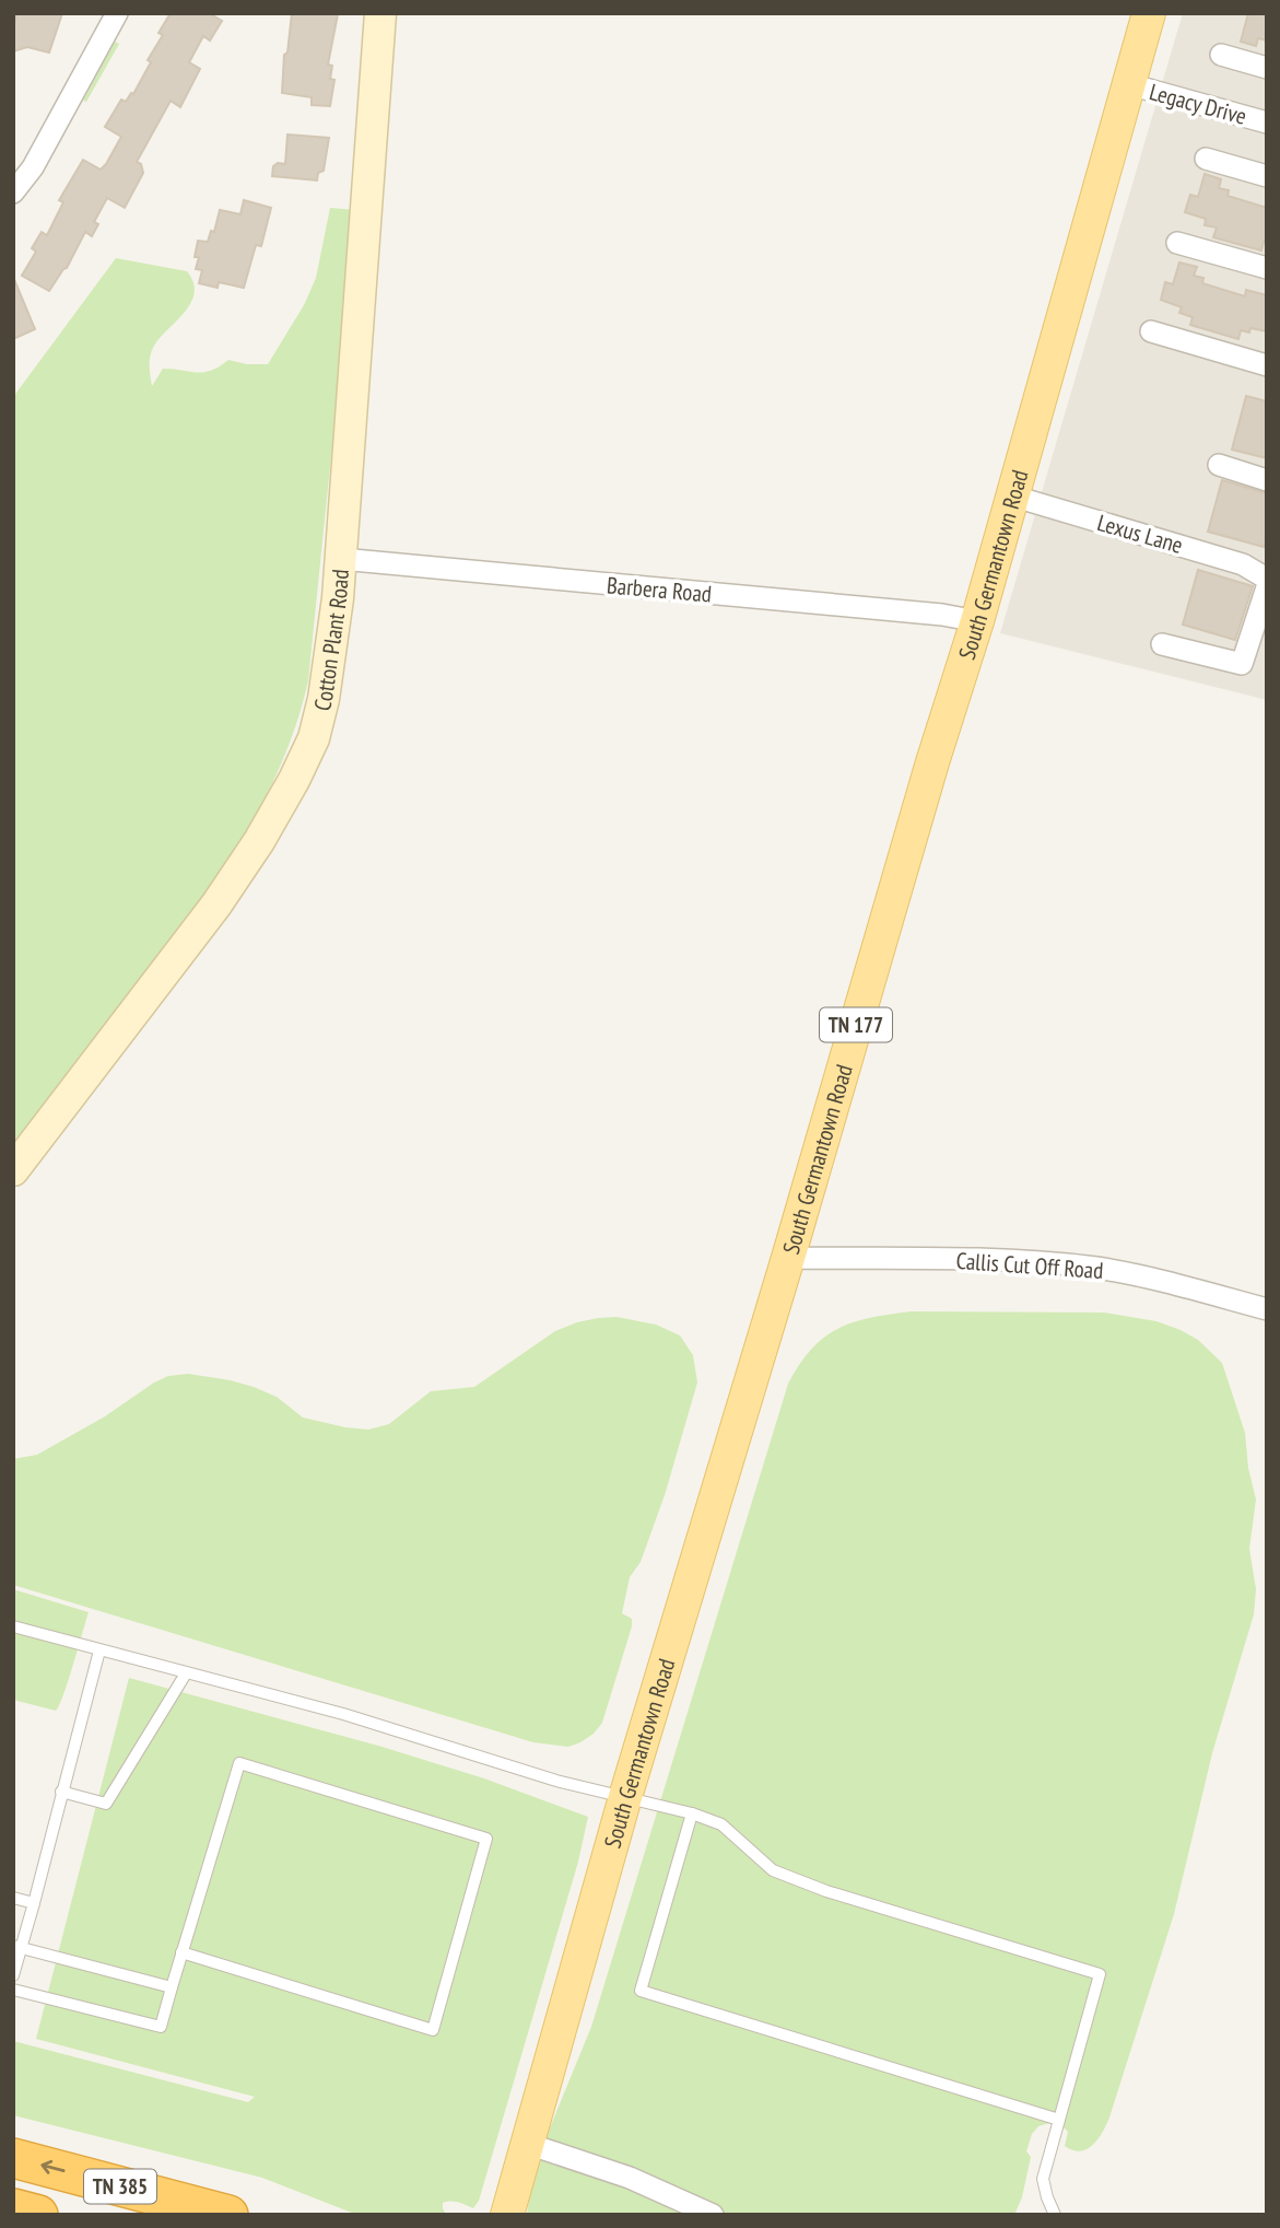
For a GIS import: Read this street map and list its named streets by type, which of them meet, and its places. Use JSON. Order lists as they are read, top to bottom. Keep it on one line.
{"streets":{"highway":["TN 385"],"main road":["South Germantown Road","TN 177"],"street":["Legacy Drive","Lexus Lane","Barbera Road","Cotton Plant Road","Callis Cut Off Road"]},"crossings":[["Legacy Drive","South Germantown Road"],["Lexus Lane","South Germantown Road"],["South Germantown Road","Barbera Road"],["South Germantown Road","Callis Cut Off Road"],["Barbera Road","Cotton Plant Road"]]}
